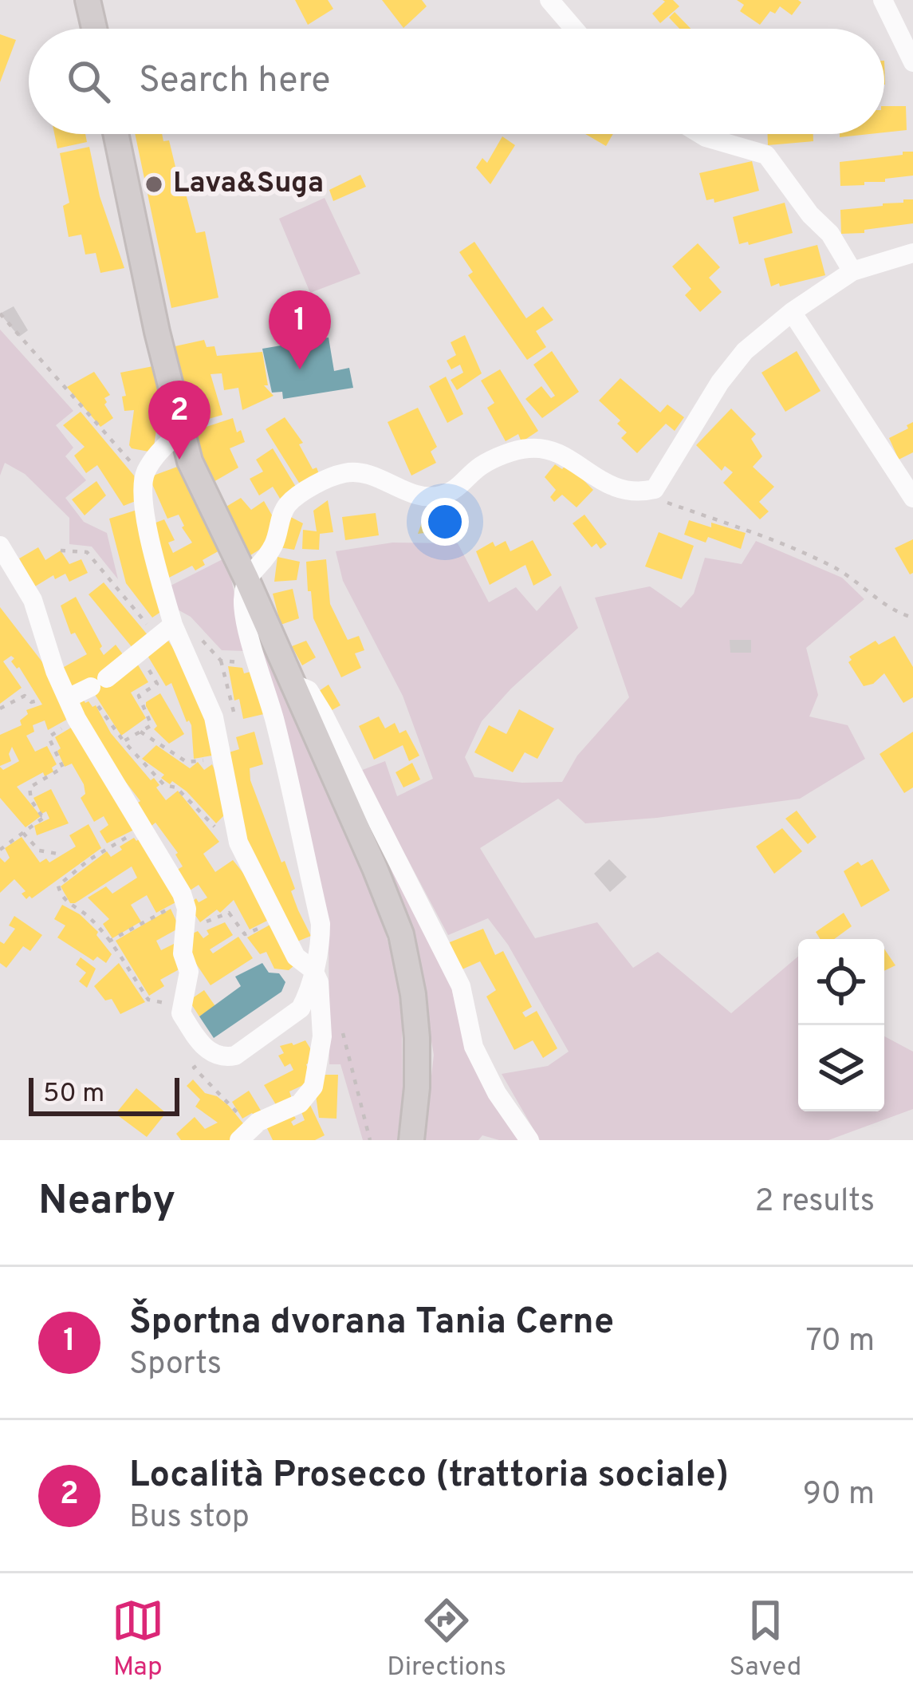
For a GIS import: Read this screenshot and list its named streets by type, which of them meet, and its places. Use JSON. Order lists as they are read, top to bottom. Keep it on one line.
{"places":["Lava&Suga"],"scale_bar":"50 m","page":{"search":"Search here","pins":["1","2"],"scale":"50 m","heading":["Nearby","2 results"],"list":[{"mark":"1","name":"Športna dvorana Tania Cerne","note":"Sports","value":"70 m"},{"mark":"2","name":"Località Prosecco (trattoria sociale)","note":"Bus stop","value":"90 m"}],"nav":["Map","Directions","Saved"]}}
